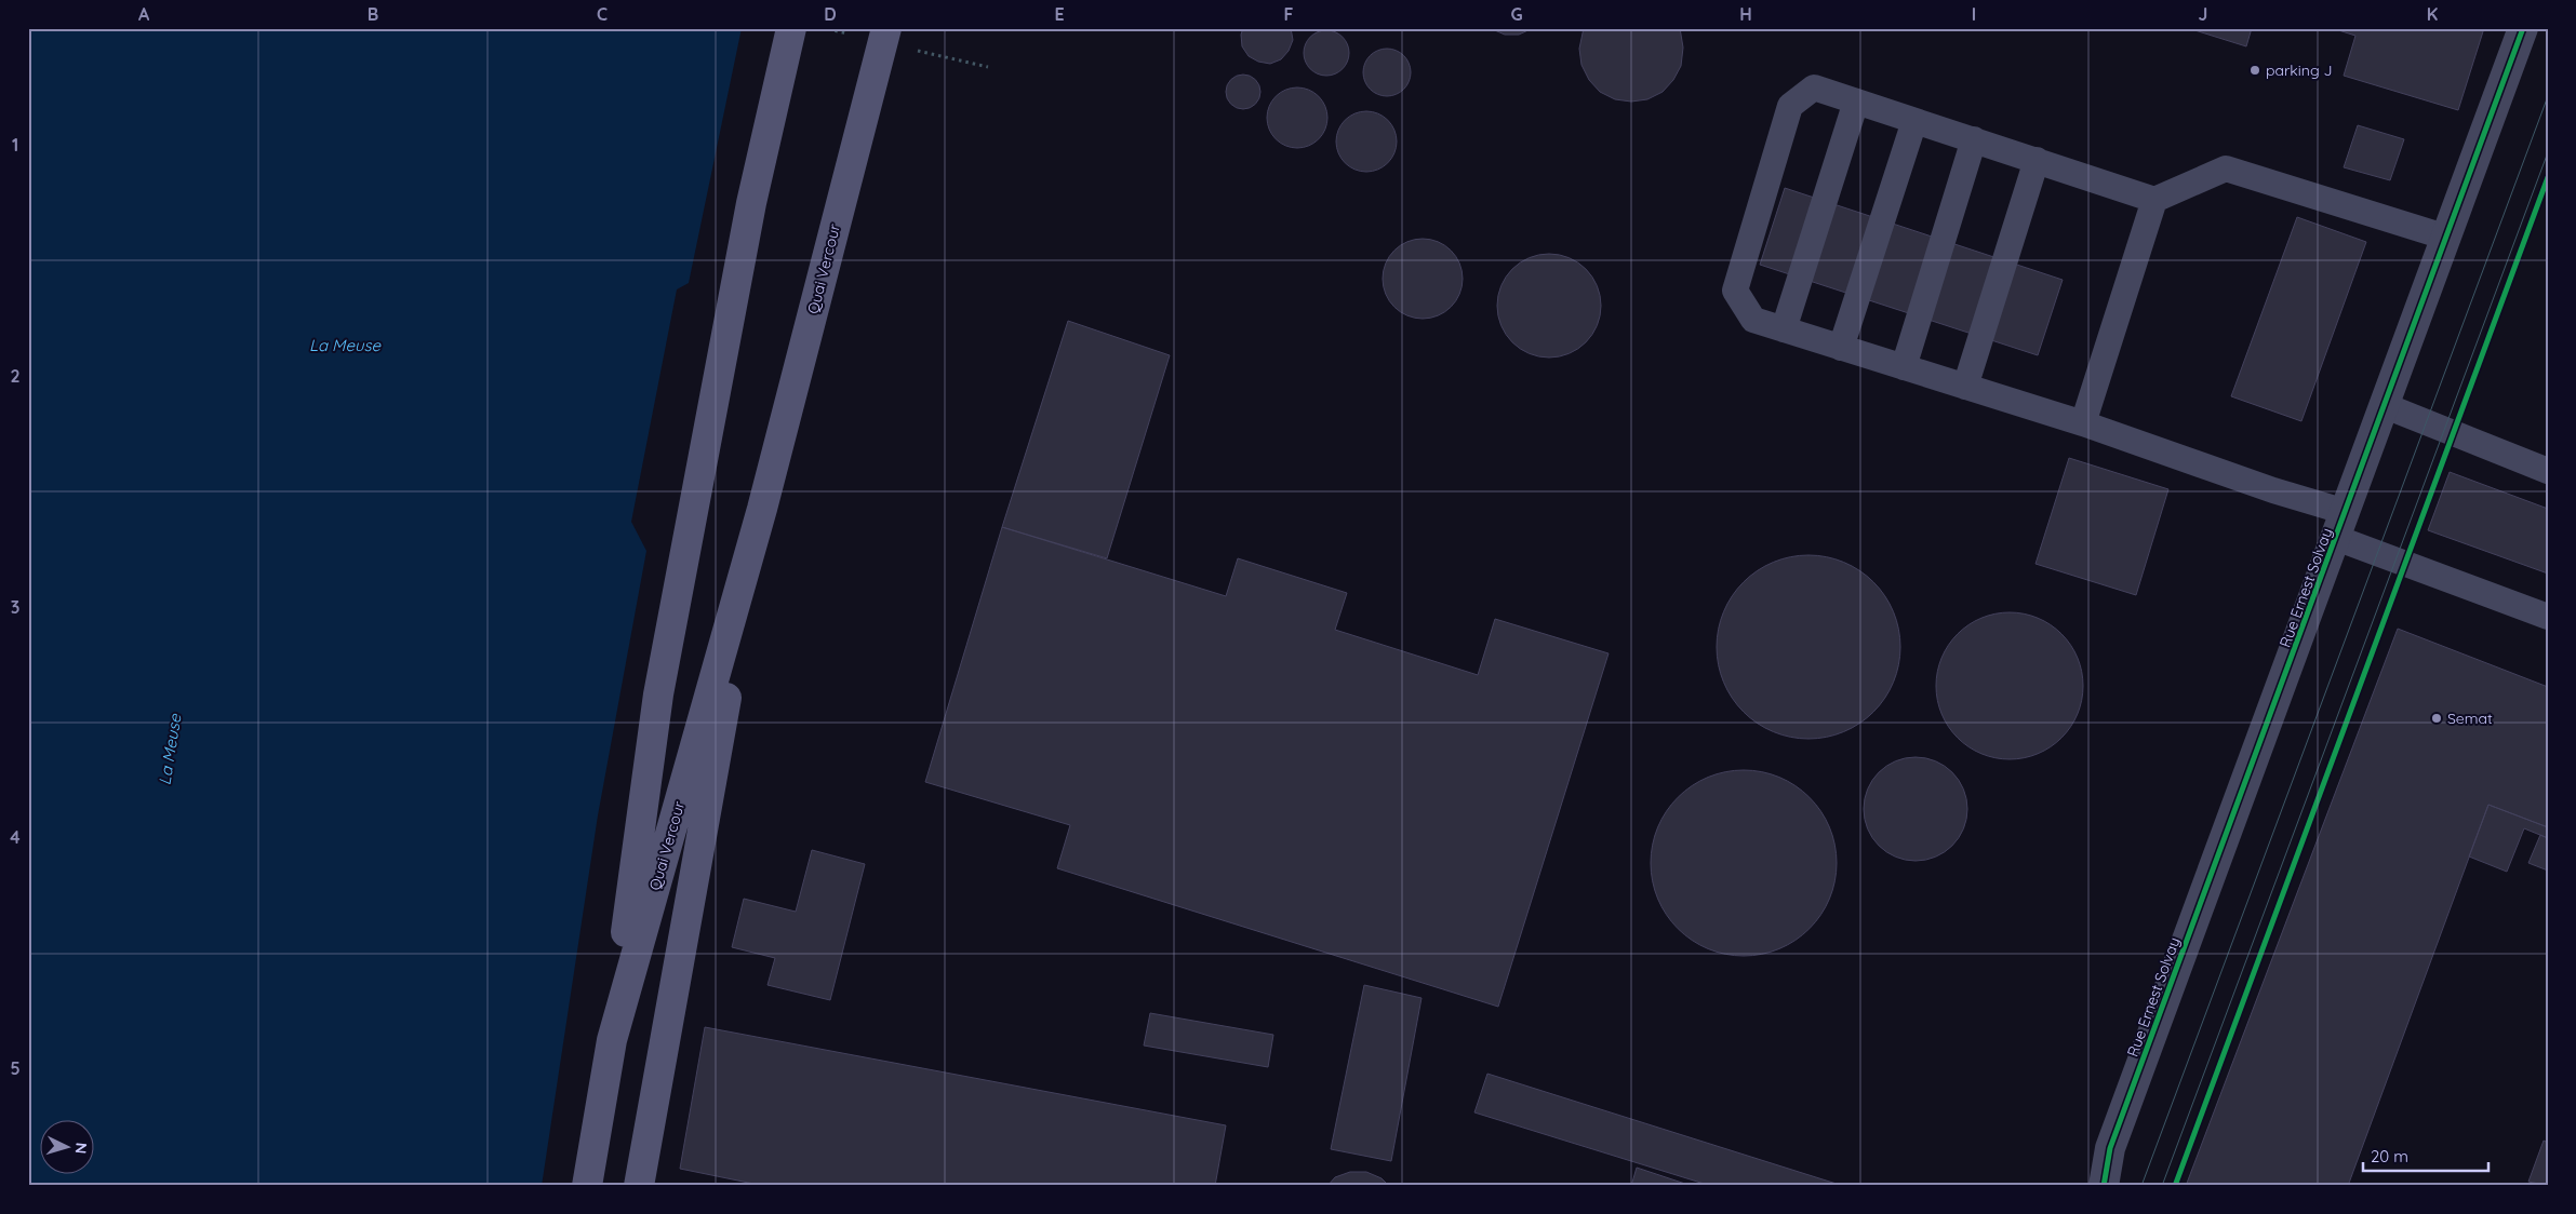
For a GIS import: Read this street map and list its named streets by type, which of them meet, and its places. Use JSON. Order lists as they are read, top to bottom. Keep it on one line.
{"streets":{"main road":["Quai Vercour"],"street":["Rue Ernest Solvay"]},"water":["La Meuse"],"places":["parking J","Semat"],"scale_bar":"20 m","north":"right","grid":{"columns":["A","B","C","D","E","F","G","H","I","J","K"],"rows":["1","2","3","4","5"]}}
